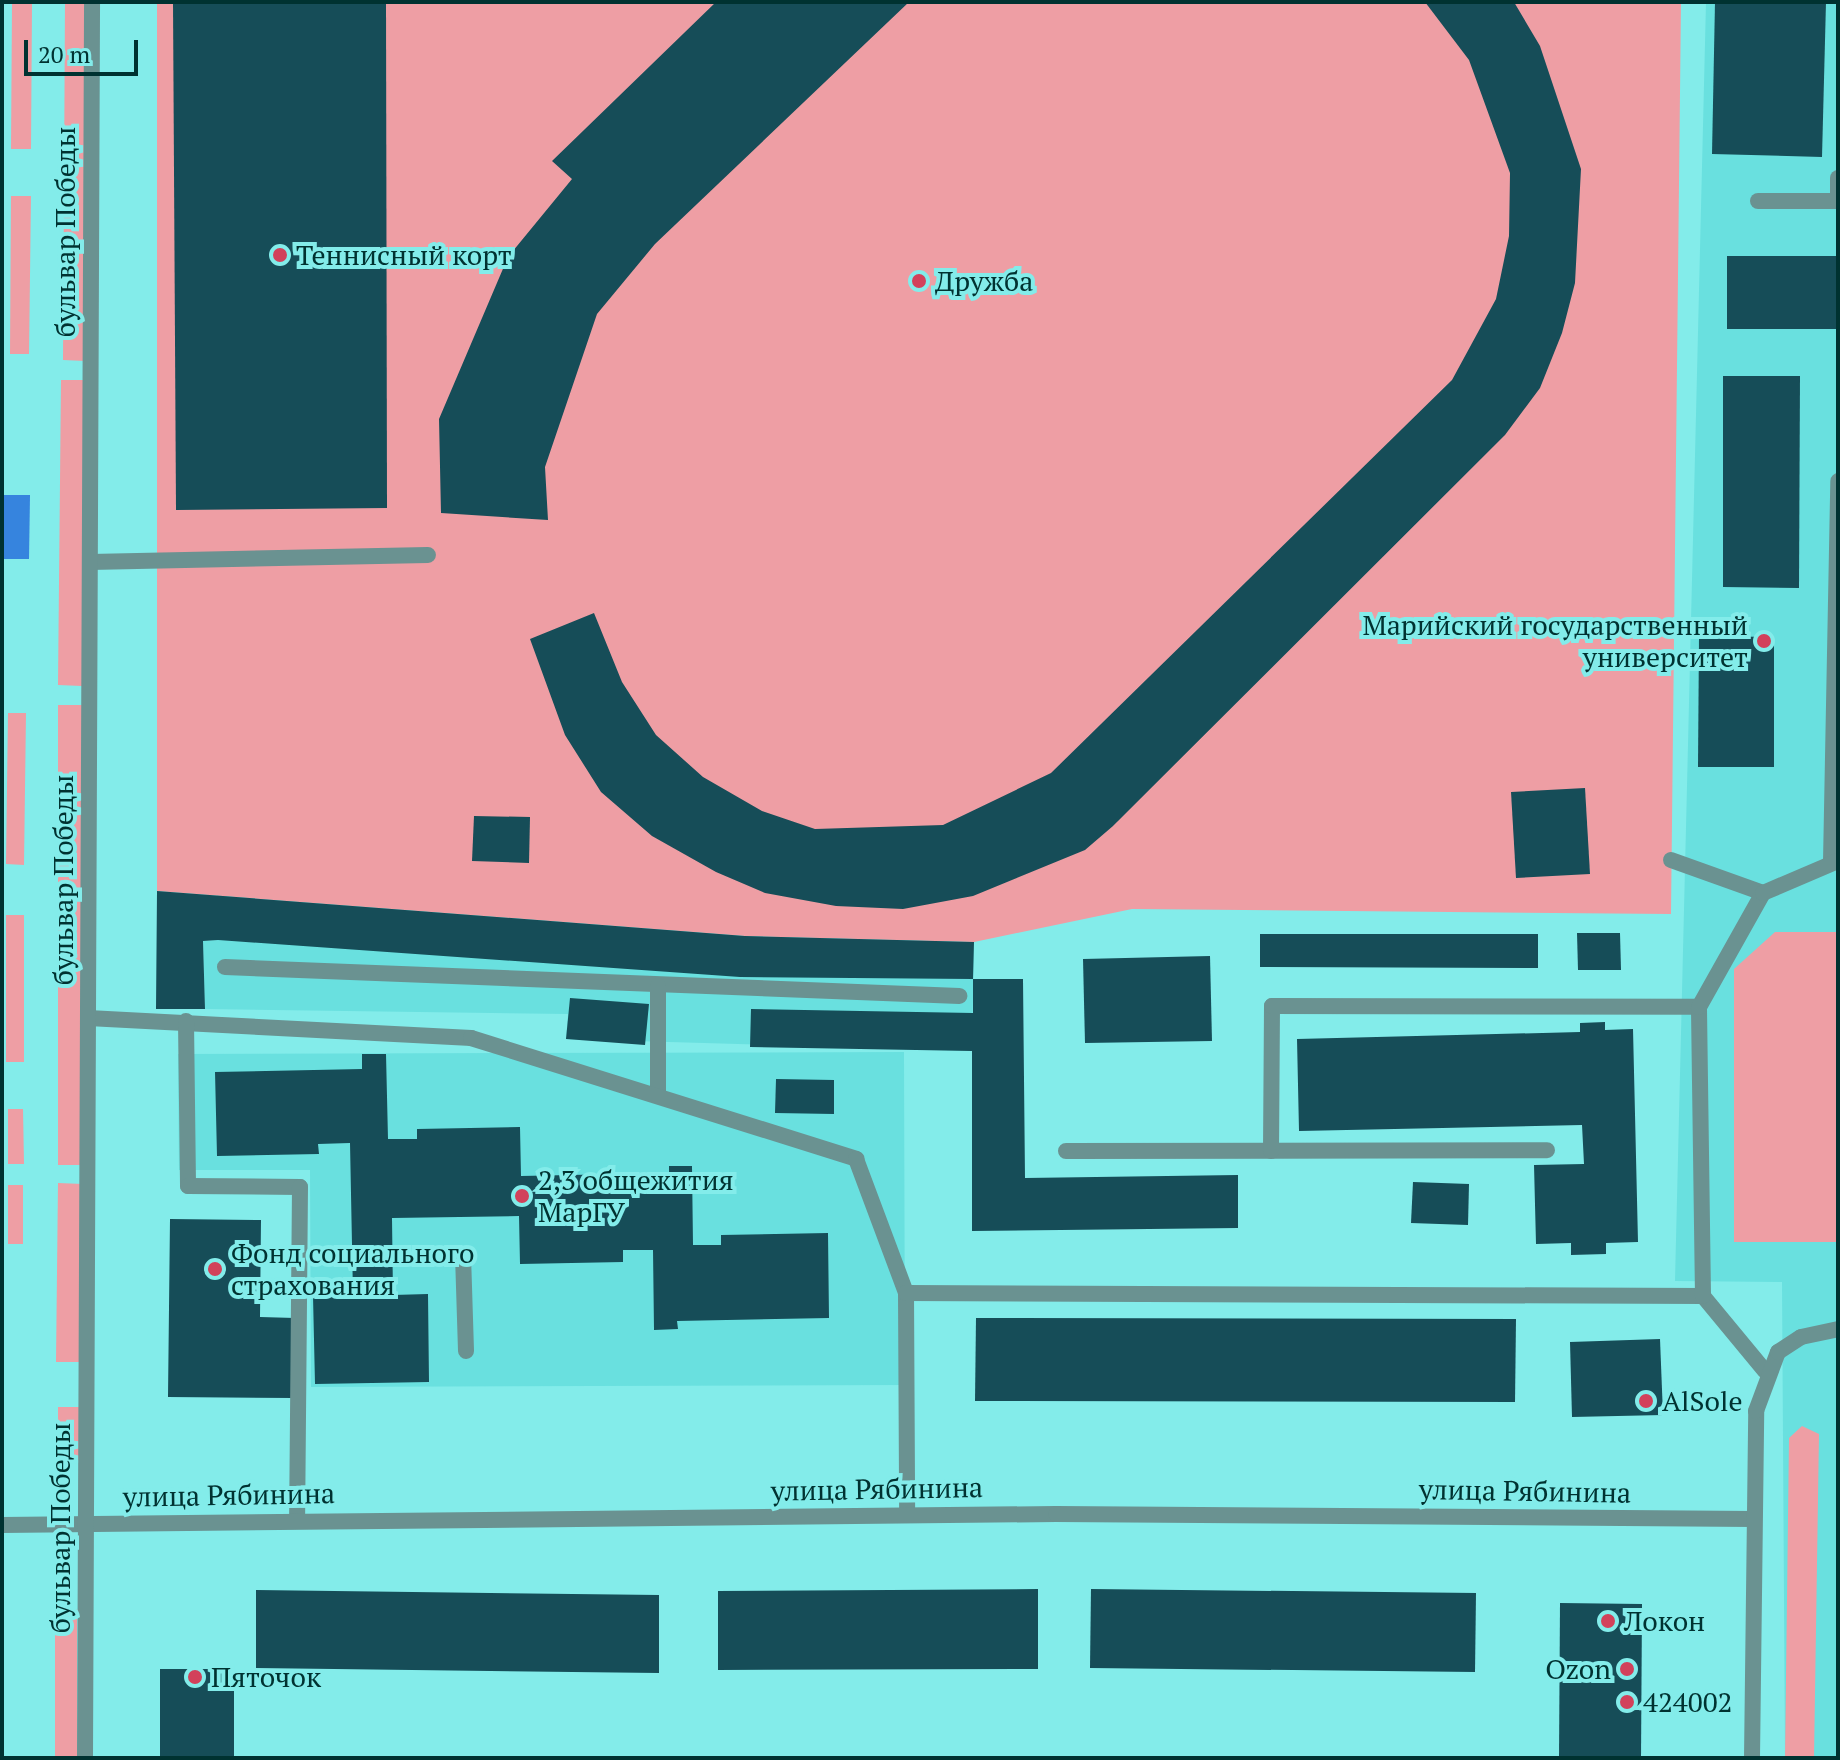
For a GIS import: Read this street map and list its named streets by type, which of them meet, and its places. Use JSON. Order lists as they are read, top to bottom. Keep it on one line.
{"streets":{"street":["бульвар Победы","улица Рябинина"]},"crossings":[["бульвар Победы","улица Рябинина"]],"places":["Теннисный корт","Дружба","Марийский государственный университет","2,3 общежития МарГУ","Фонд социального страхования","AlSole","Локон","Ozon","Пяточок","424002"],"scale_bar":"20 m"}
